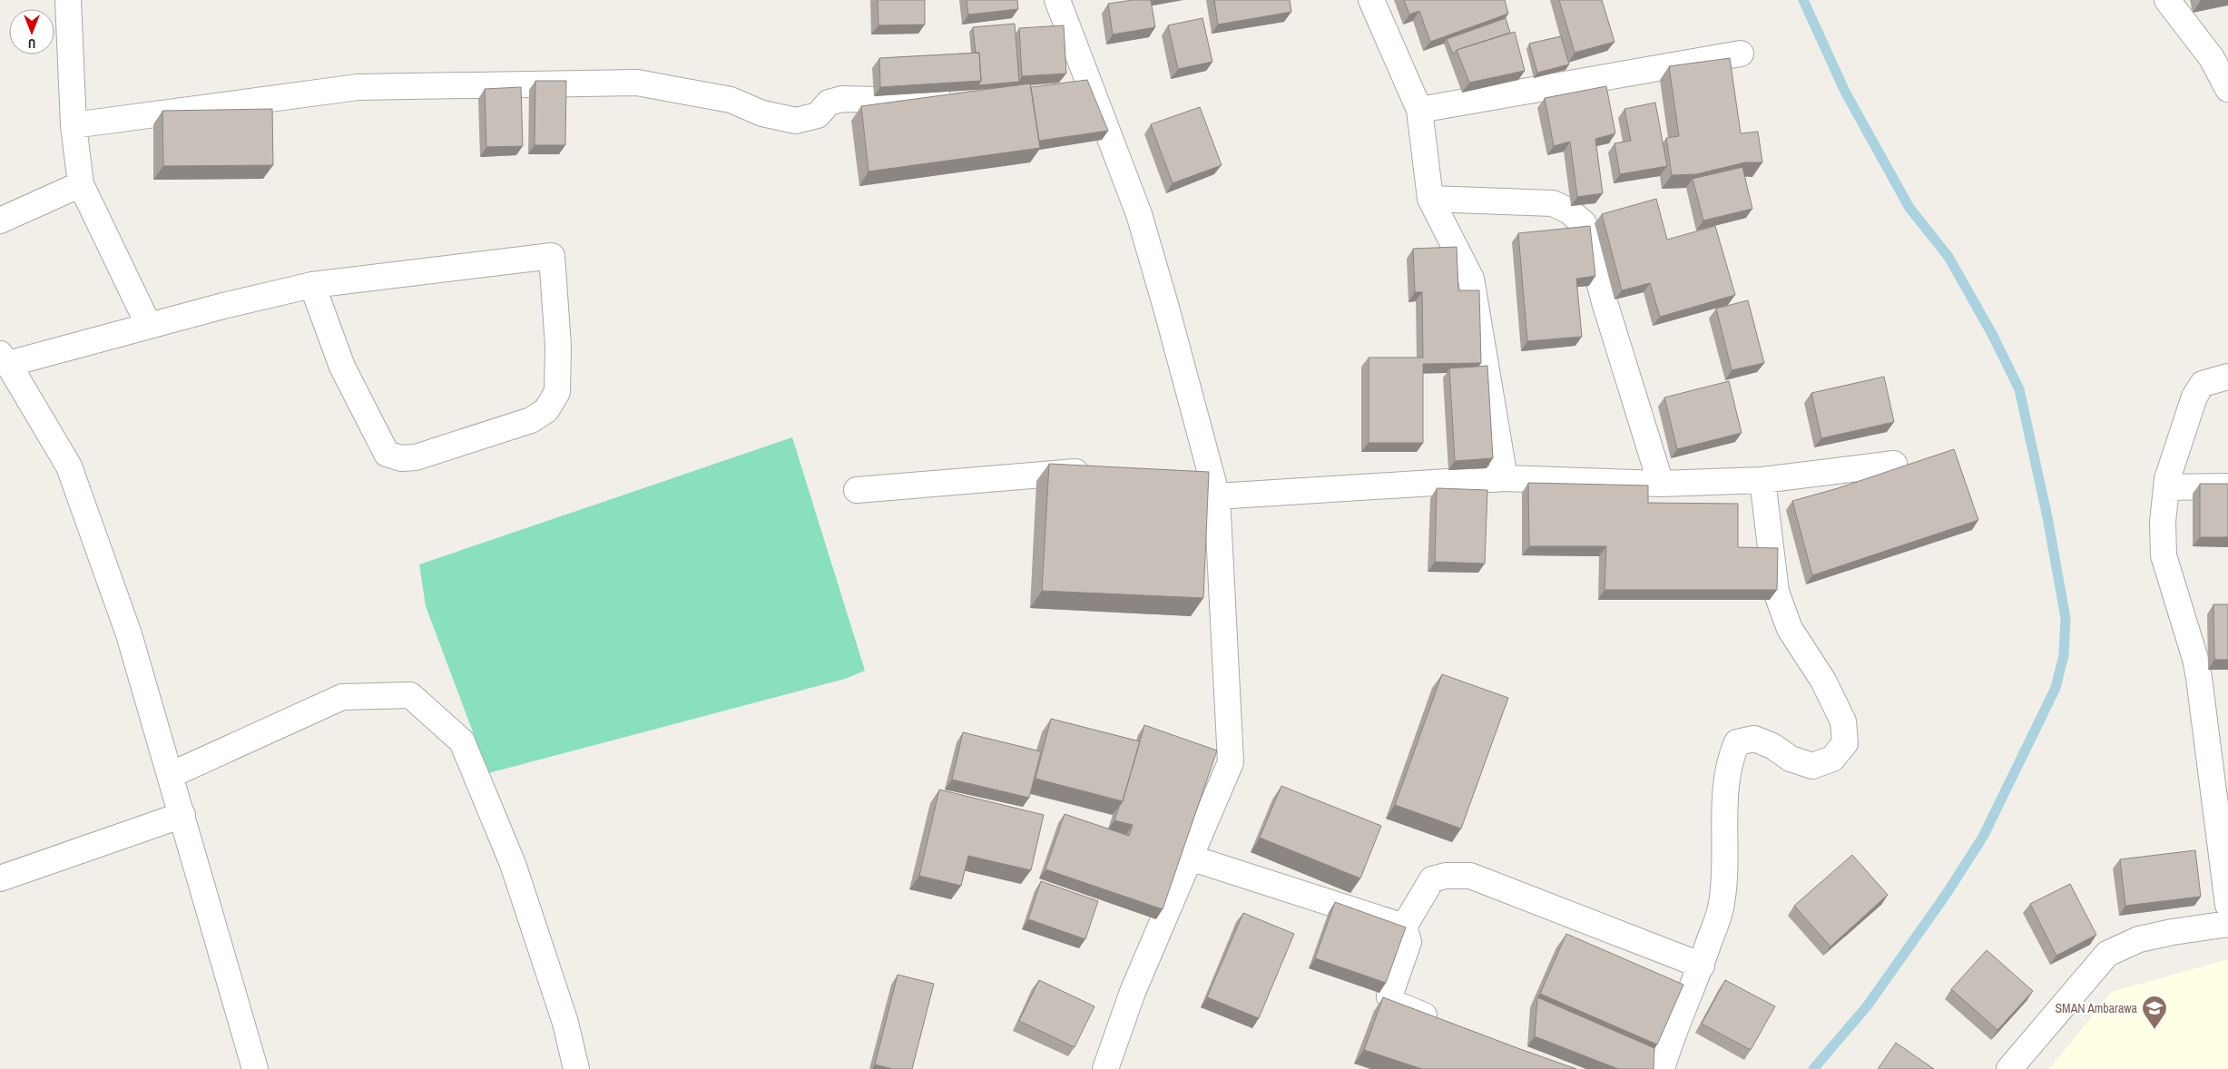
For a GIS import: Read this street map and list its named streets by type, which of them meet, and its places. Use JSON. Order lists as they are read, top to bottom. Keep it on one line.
{"places":{"school or university":["SMAN Ambarawa"]},"north":"bottom"}
